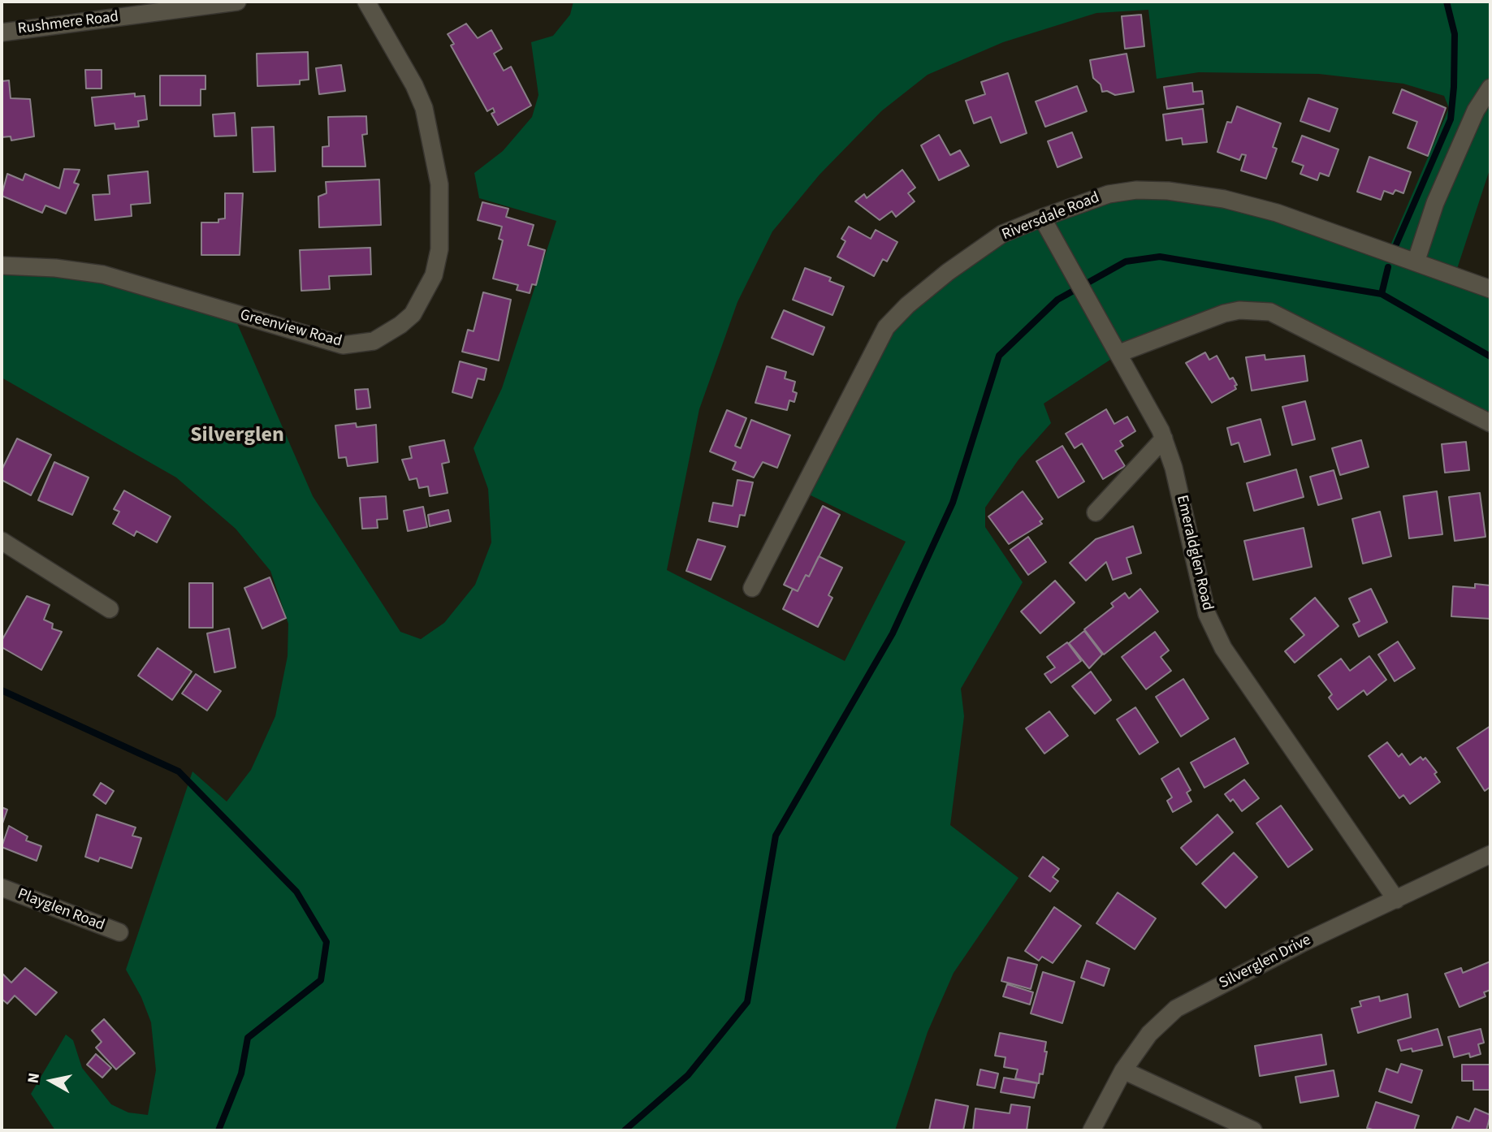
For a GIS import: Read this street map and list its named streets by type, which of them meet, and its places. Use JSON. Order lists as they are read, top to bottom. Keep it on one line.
{"streets":{"street":["Rushmere Road","Riversdale Road","Greenview Road","Emeraldglen Road","Playglen Road","Silverglen Drive"]},"crossings":[["Riversdale Road","Emeraldglen Road"],["Emeraldglen Road","Silverglen Drive"]],"districts":["Silverglen"],"north":"left"}
